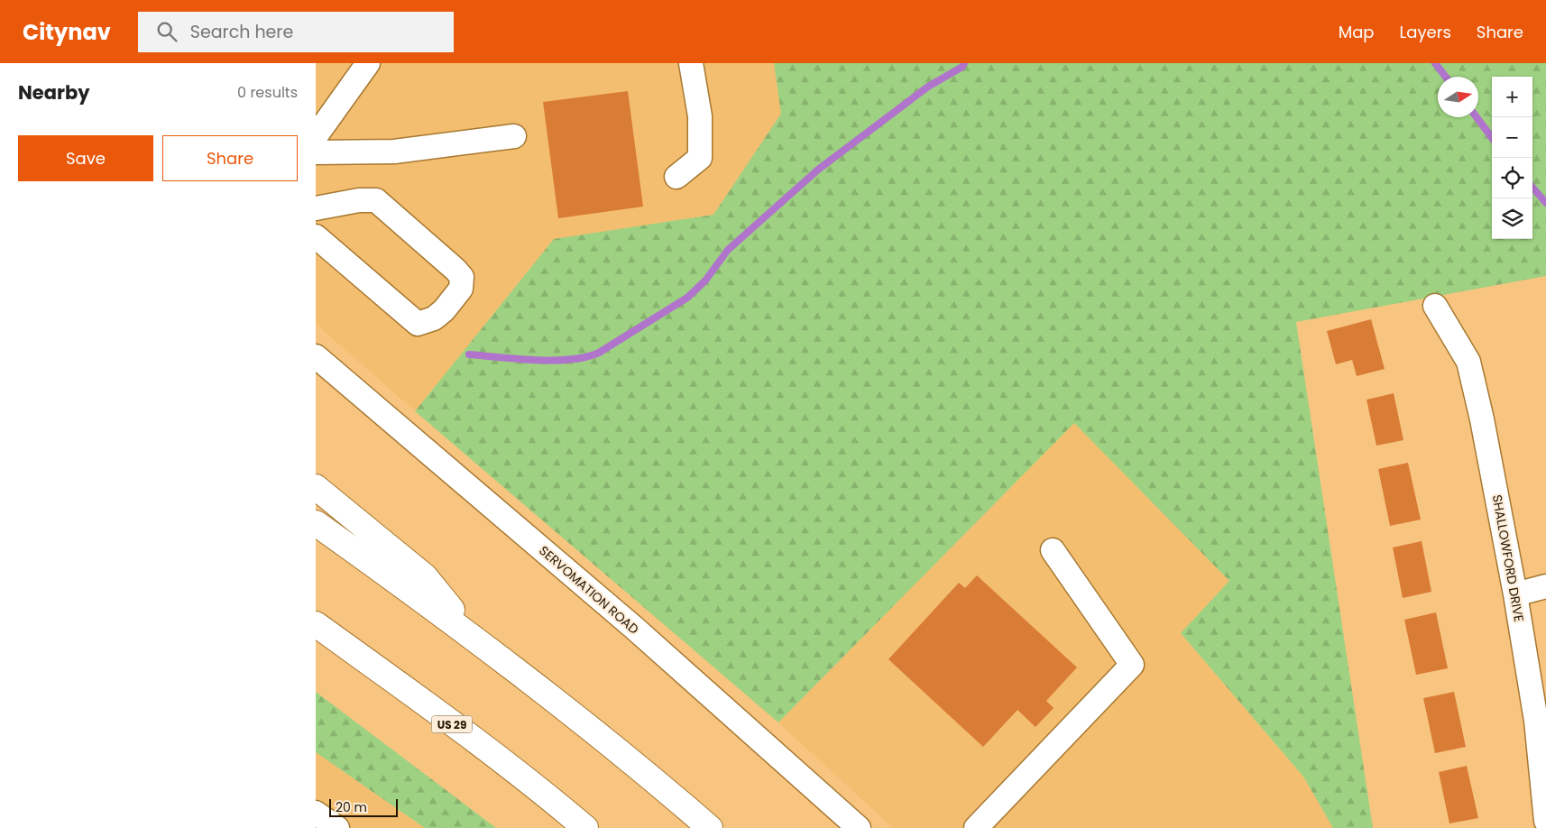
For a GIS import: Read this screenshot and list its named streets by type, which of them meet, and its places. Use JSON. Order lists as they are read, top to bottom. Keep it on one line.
{"streets":{"highway":["US 29"],"street":["SHALLOWFORD DRIVE","SERVOMATION ROAD"]},"scale_bar":"20 m","north":"right","page":{"header":"Citynav","search":"Search here","nav":["Map","Layers","Share"],"heading":["Nearby","0 results"],"map_buttons":["+","−"],"buttons":["Save","Share"],"scale":"20 m"}}
